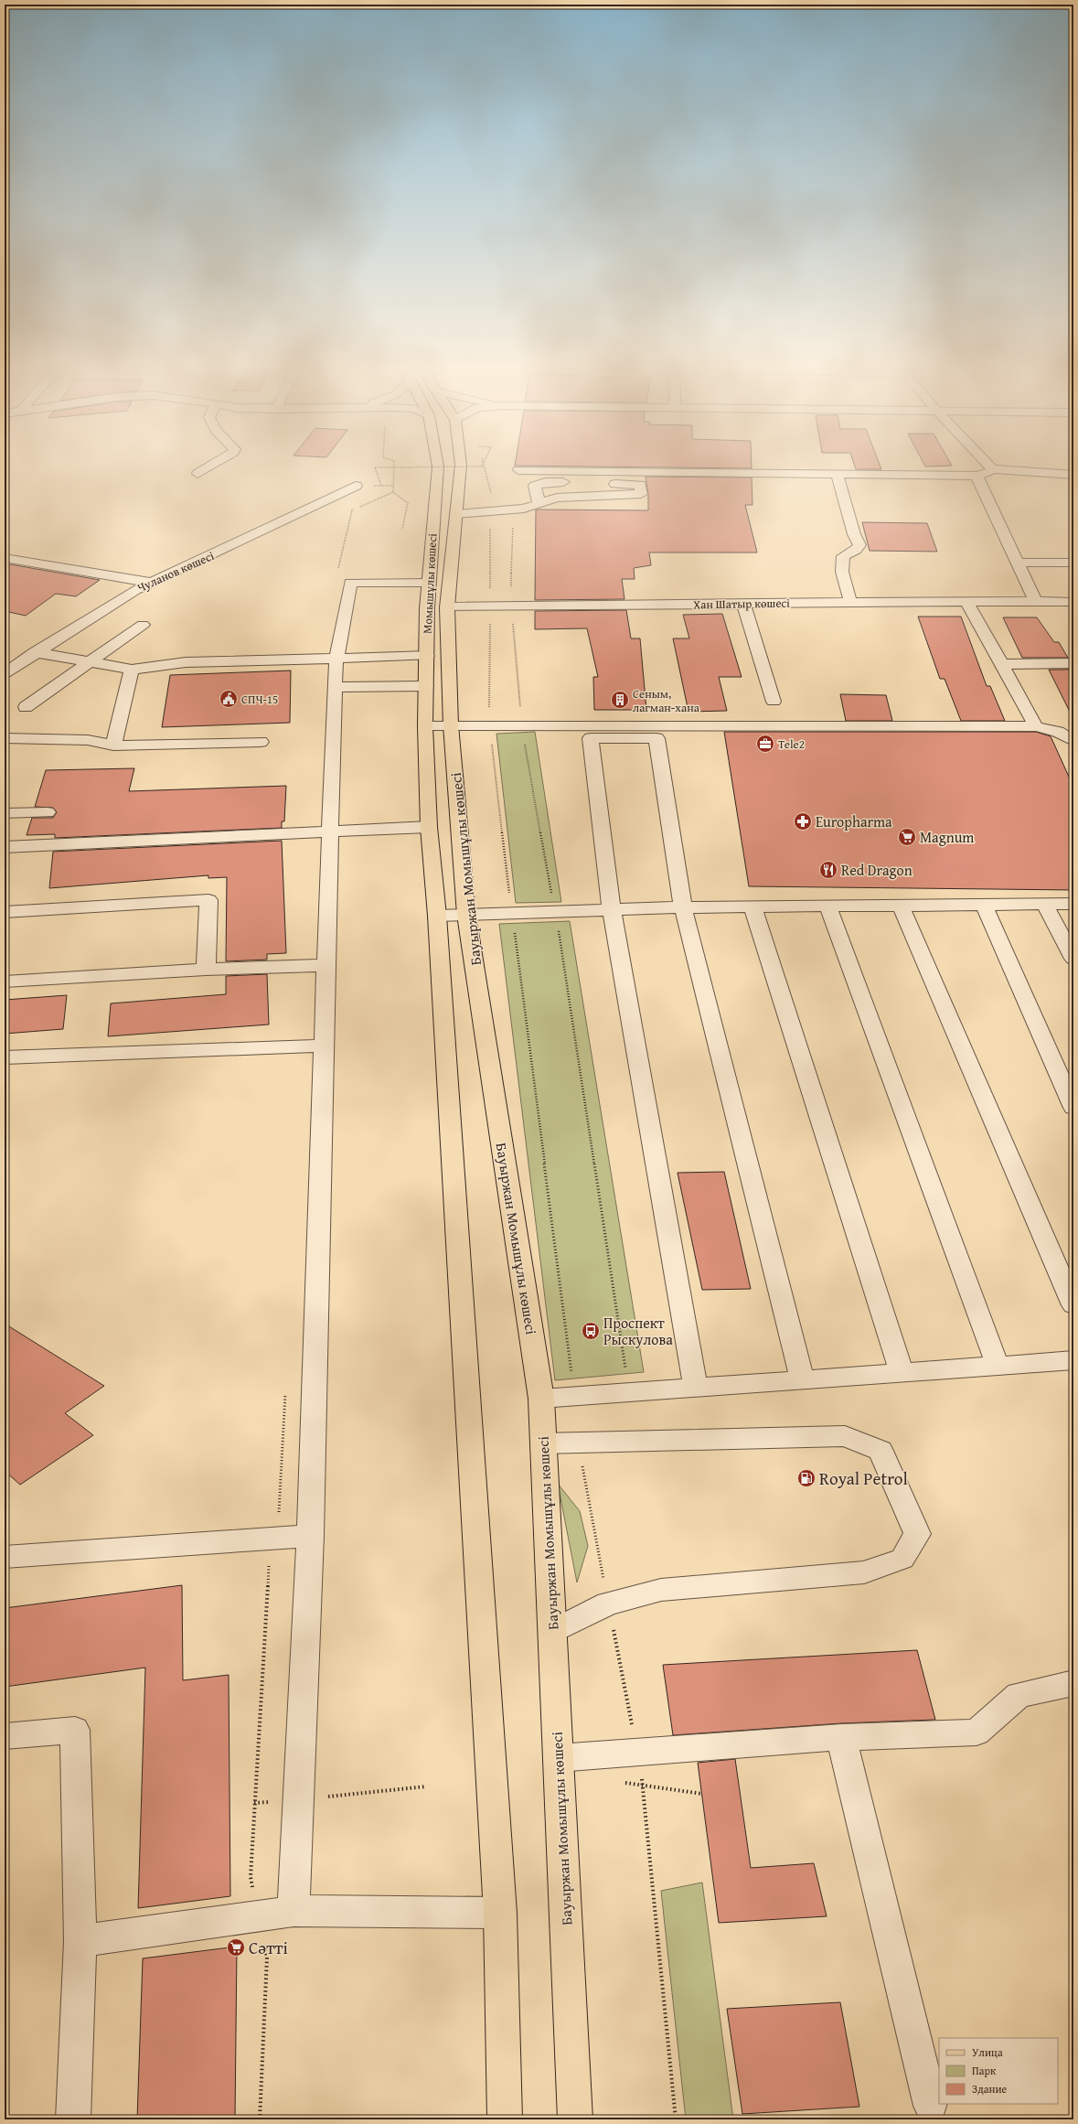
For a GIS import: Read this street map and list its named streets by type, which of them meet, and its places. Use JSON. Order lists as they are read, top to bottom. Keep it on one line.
{"streets":{"main road":["Момышұлы көшесі","Бауыржан Момышұлы көшесі"],"street":["Чуланов көшесі","Хан Шатыр көшесі"]},"crossings":[["Момышұлы көшесі","Бауыржан Момышұлы көшесі"],["Хан Шатыр көшесі","Бауыржан Момышұлы көшесі"]],"places":{"public building":["СПЧ-15"],"building":["Сеным, лагман-хана"],"office":["Tele2"],"pharmacy":["Europharma"],"supermarket":["Magnum","Сәтті"],"restaurant":["Red Dragon"],"bus stop":["Проспект Рыскулова"],"fuel station":["Royal Petrol"]},"legend":["Улица","Парк","Здание"]}
